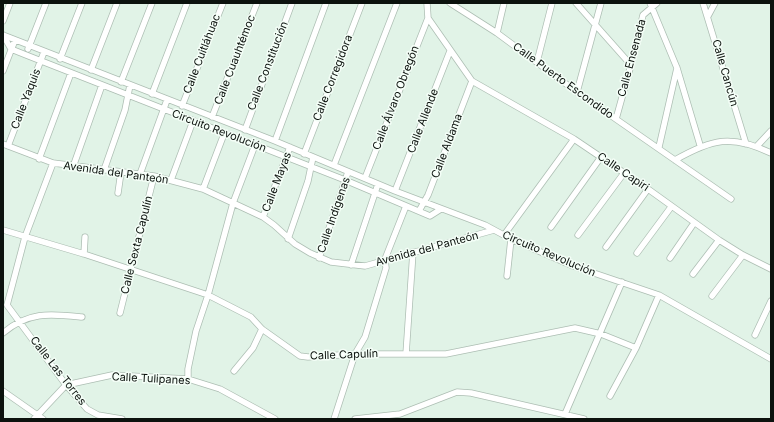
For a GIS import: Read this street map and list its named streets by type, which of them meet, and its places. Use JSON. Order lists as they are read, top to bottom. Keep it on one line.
{"streets":{"street":["Calle Cuitláhuac","Calle Ensenada","Calle Cuauhtémoc","Calle Constitución","Calle Cancún","Calle Corregidora","Calle Puerto Escondido","Calle Álvaro Obregón","Calle Yaquis","Calle Allende","Circuito Revolución","Calle Aldama","Calle Capiri","Avenida del Panteón","Calle Mayas","Calle Indígenas","Calle Sexta Capulín","Calle Capulín","Calle Las Torres","Calle Tulipanes"]},"crossings":[["Calle Cuitláhuac","Circuito Revolución"],["Calle Ensenada","Calle Puerto Escondido"],["Calle Cuauhtémoc","Circuito Revolución"],["Calle Constitución","Circuito Revolución"],["Calle Corregidora","Circuito Revolución"],["Calle Álvaro Obregón","Circuito Revolución"],["Calle Yaquis","Circuito Revolución"],["Calle Yaquis","Avenida del Panteón"],["Calle Allende","Circuito Revolución"],["Circuito Revolución","Calle Aldama"],["Circuito Revolución","Avenida del Panteón"],["Circuito Revolución","Calle Mayas"],["Circuito Revolución","Calle Indígenas"],["Calle Aldama","Calle Capiri"],["Avenida del Panteón","Calle Mayas"],["Avenida del Panteón","Calle Indígenas"],["Avenida del Panteón","Calle Sexta Capulín"],["Calle Sexta Capulín","Calle Capulín"],["Calle Las Torres","Calle Tulipanes"]]}
